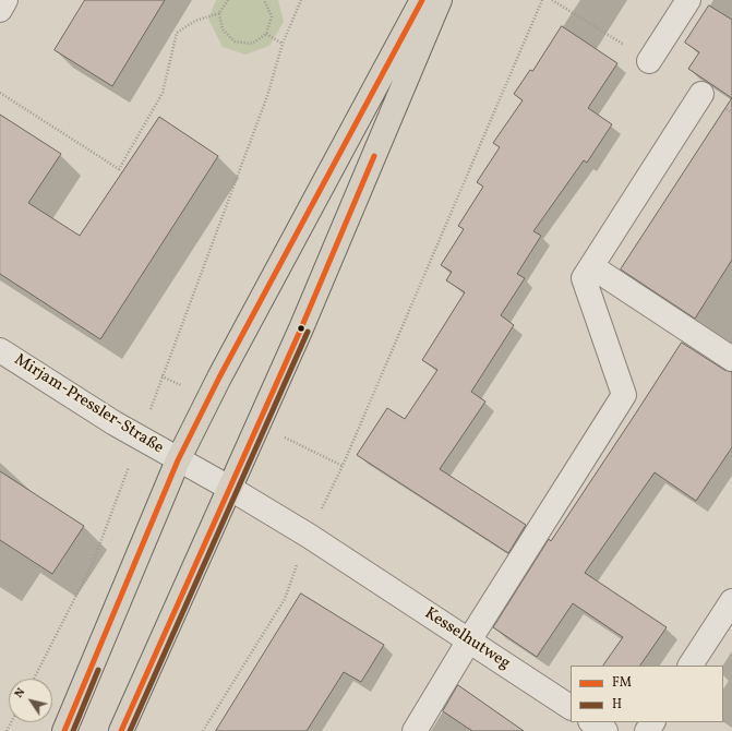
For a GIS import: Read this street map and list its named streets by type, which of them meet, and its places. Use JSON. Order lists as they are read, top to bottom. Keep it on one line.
{"streets":{"street":["Mirjam-Pressler-Straße","Kesselhutweg"]},"crossings":[["Mirjam-Pressler-Straße","Kesselhutweg"]],"lines":["transit line FM","transit line H"],"legend":["FM","H"],"north":"top left"}
